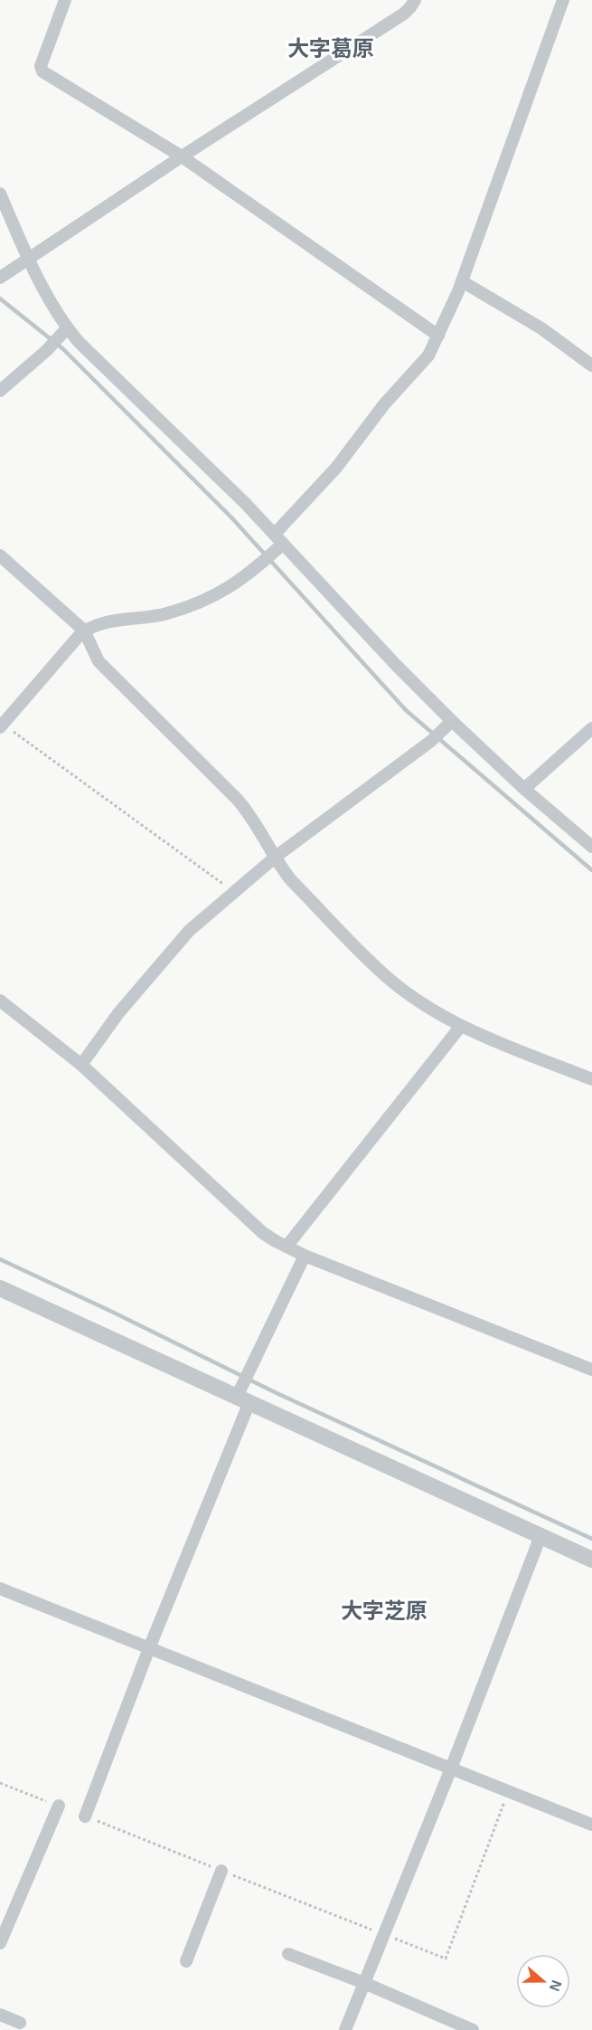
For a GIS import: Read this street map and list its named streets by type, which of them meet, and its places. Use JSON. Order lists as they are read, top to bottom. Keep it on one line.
{"districts":["大字葛原","大字芝原"],"north":"right"}
